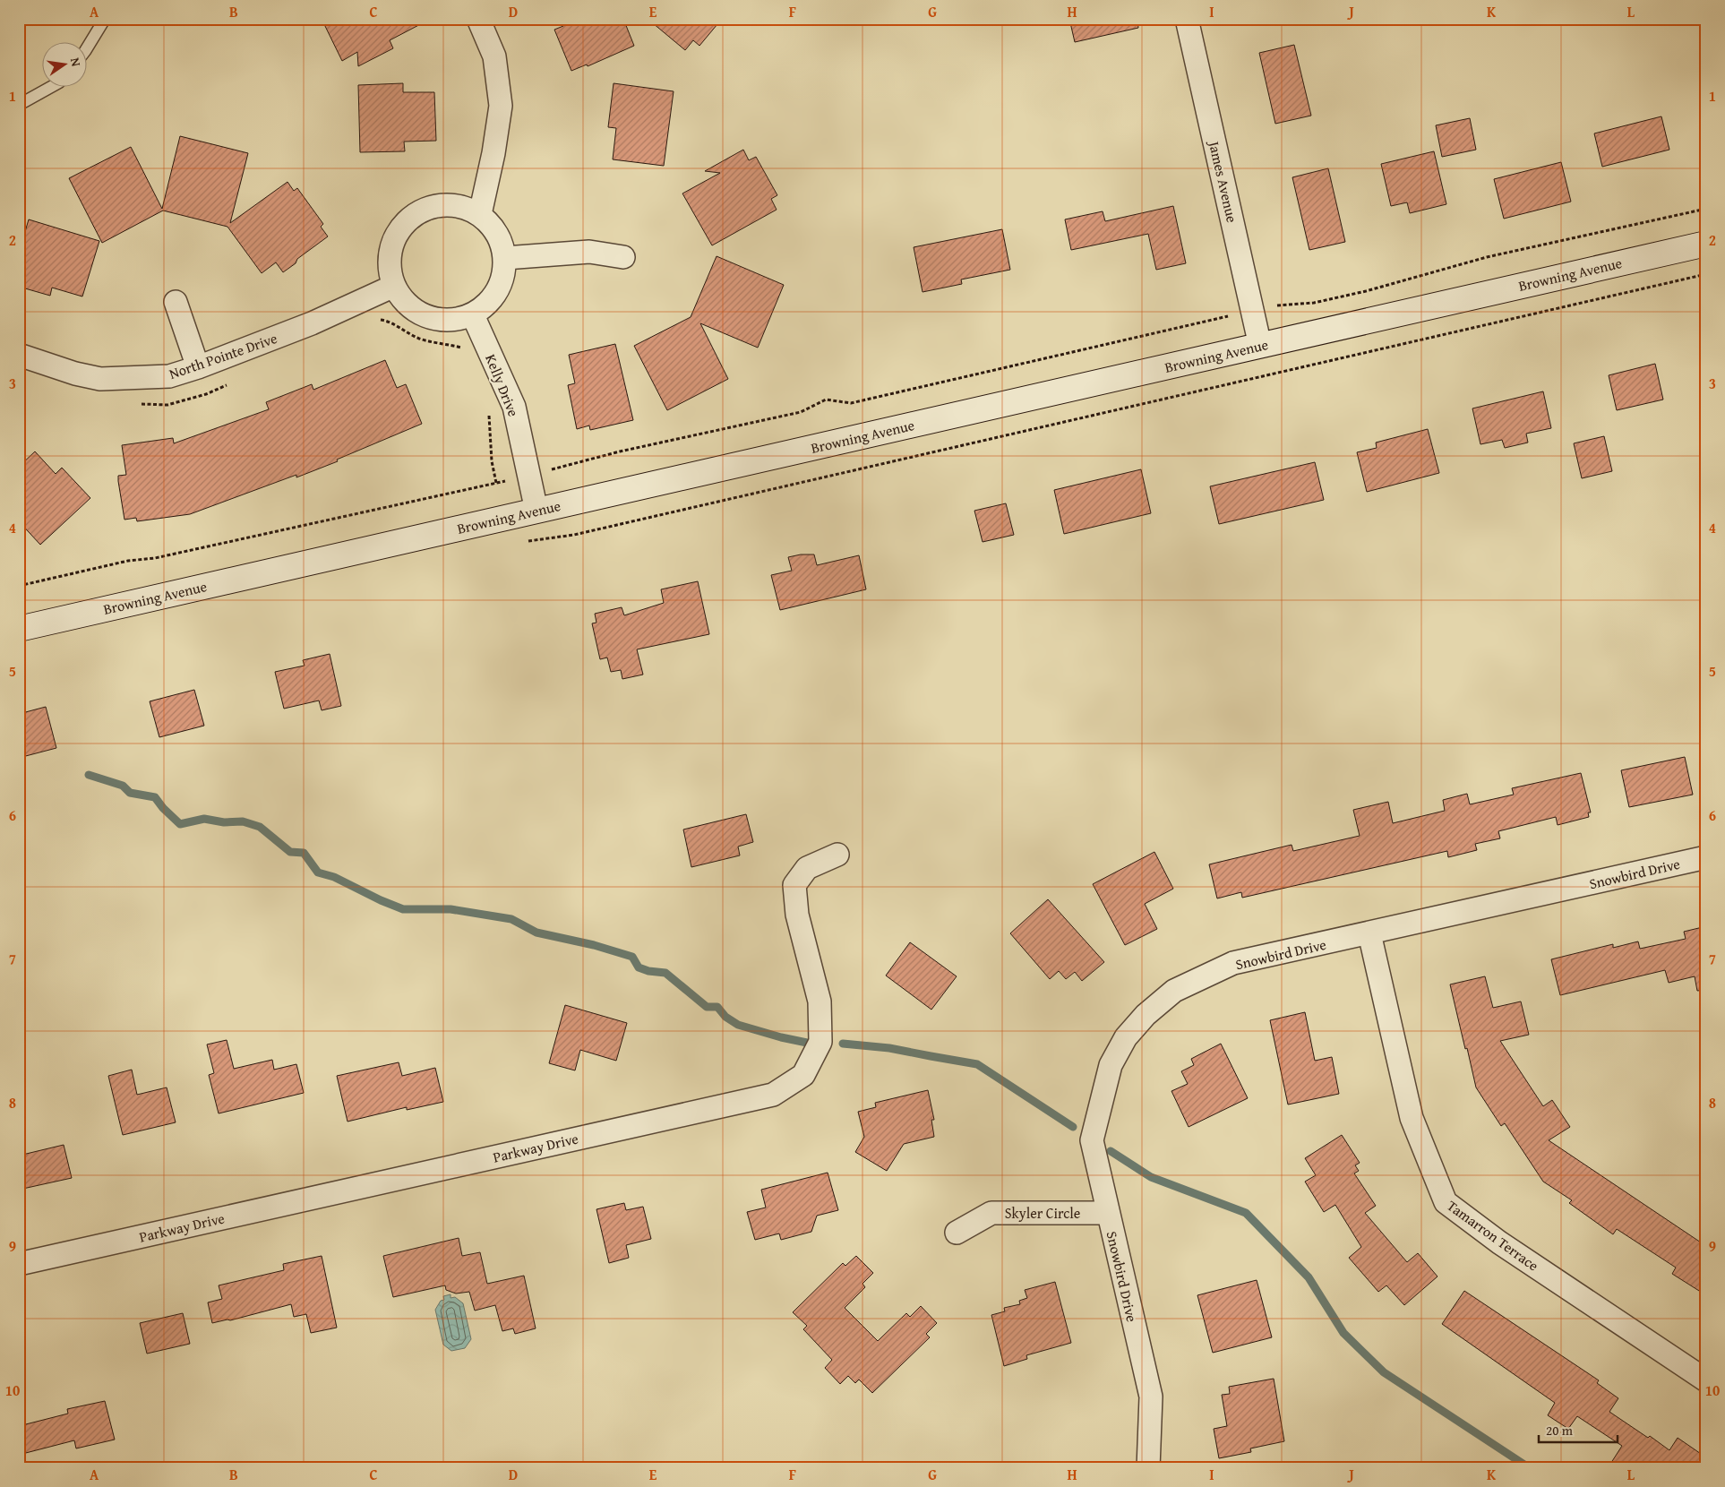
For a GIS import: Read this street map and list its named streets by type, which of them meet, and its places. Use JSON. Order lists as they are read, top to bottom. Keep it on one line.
{"streets":{"street":["James Avenue","Browning Avenue","North Pointe Drive","Kelly Drive","Snowbird Drive","Parkway Drive","Skyler Circle","Tamarron Terrace"]},"crossings":[["James Avenue","Browning Avenue"],["Browning Avenue","Kelly Drive"],["North Pointe Drive","Kelly Drive"],["Snowbird Drive","Skyler Circle"],["Snowbird Drive","Tamarron Terrace"]],"scale_bar":"20 m","north":"right","grid":{"columns":["A","B","C","D","E","F","G","H","I","J","K","L"],"rows":["1","2","3","4","5","6","7","8","9","10"]}}
